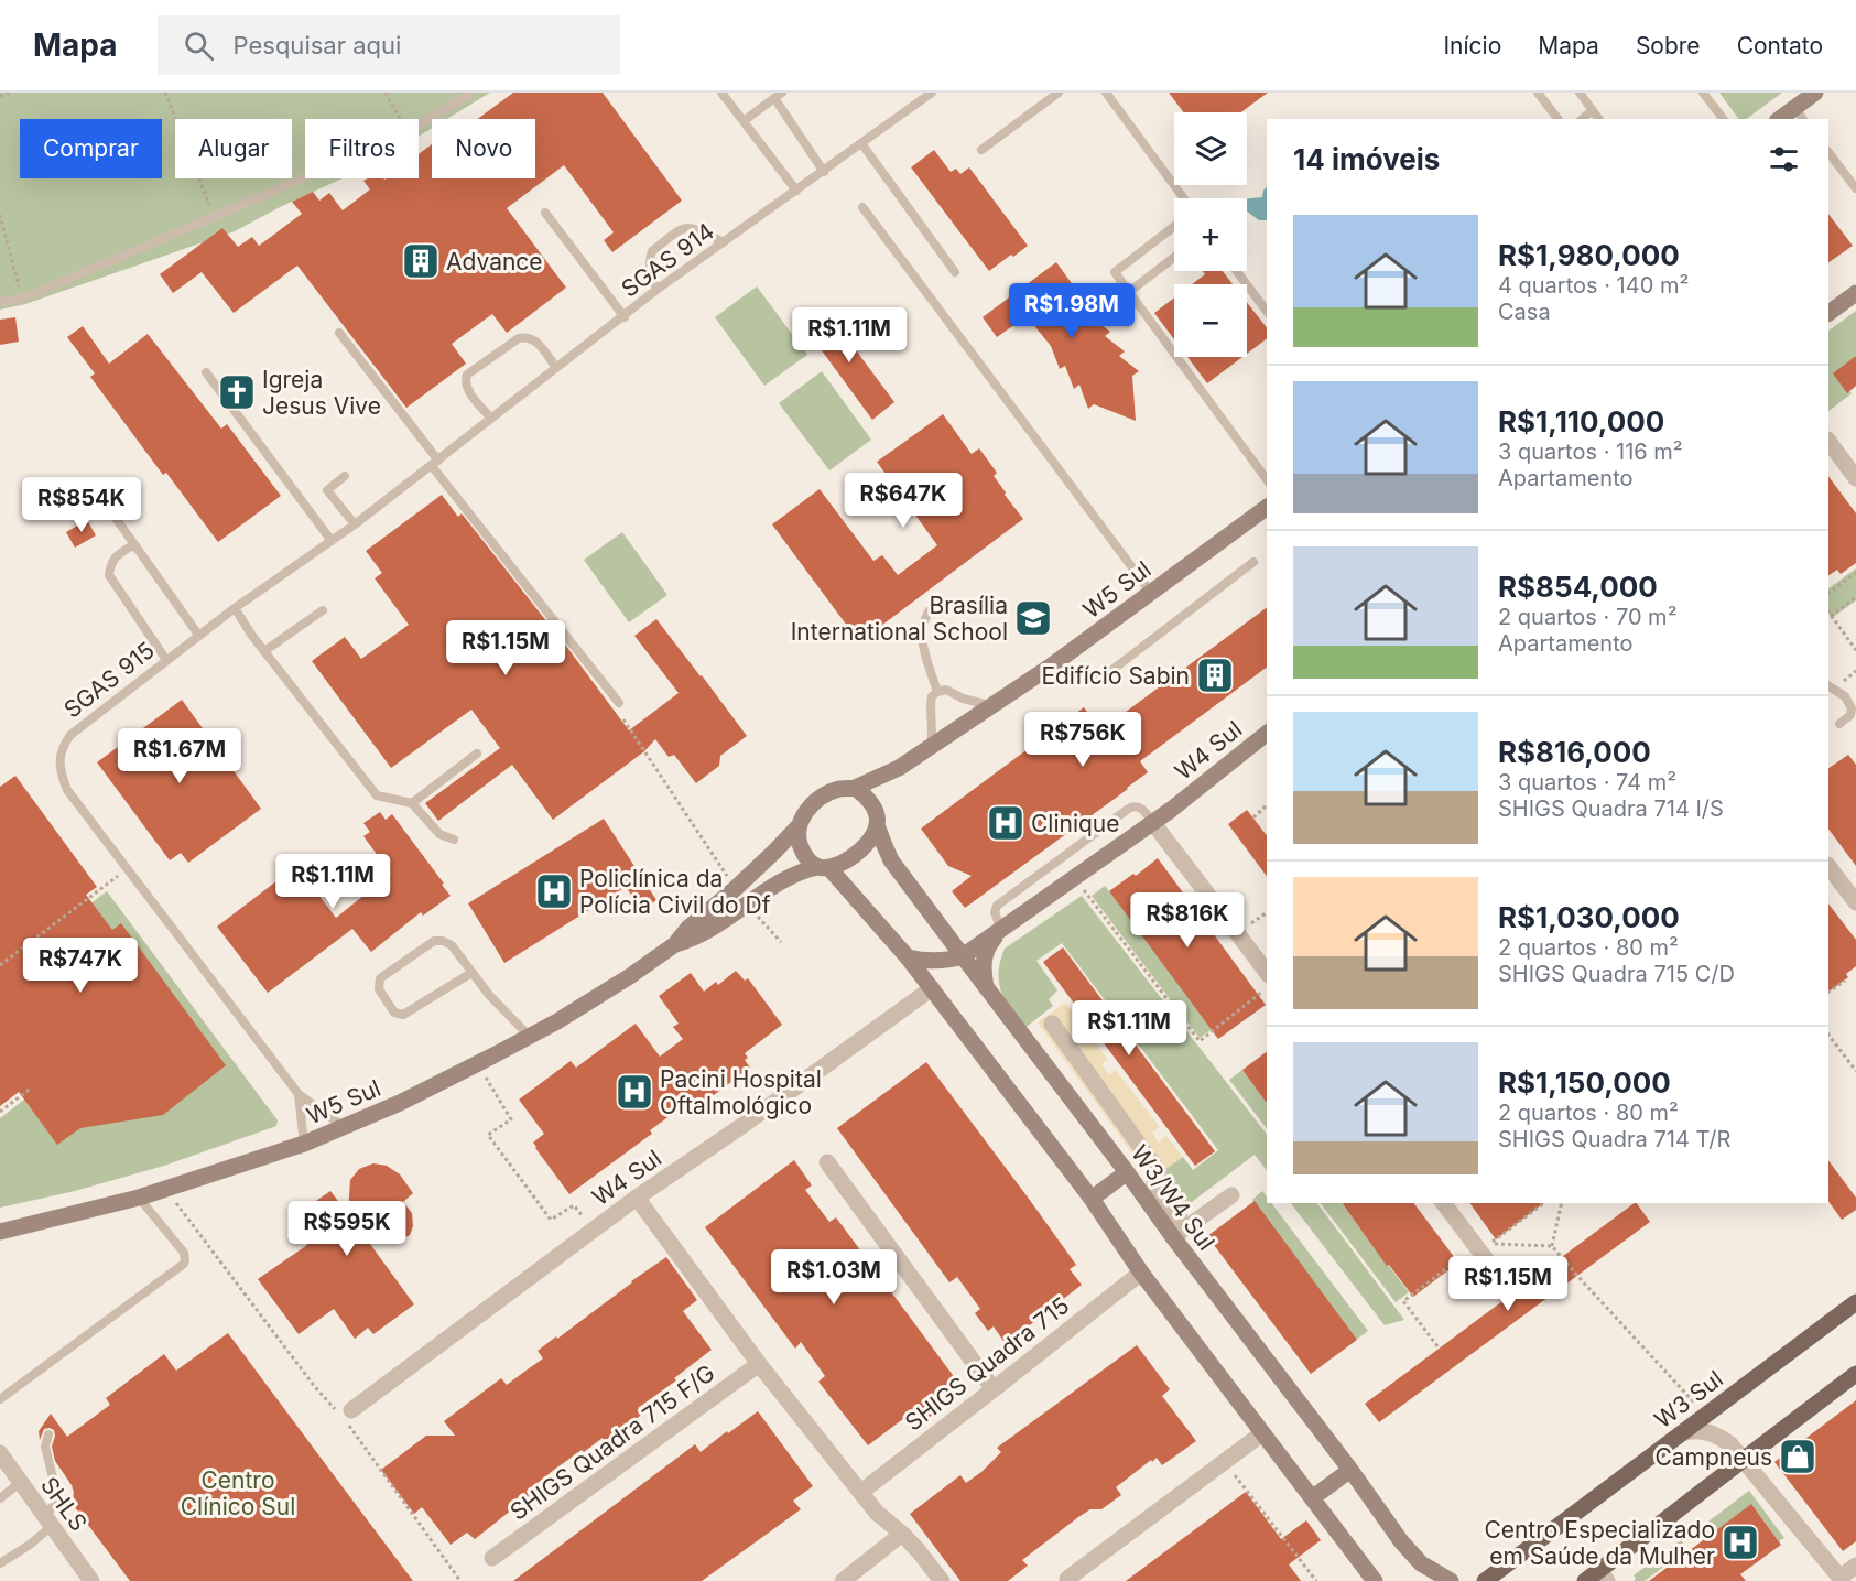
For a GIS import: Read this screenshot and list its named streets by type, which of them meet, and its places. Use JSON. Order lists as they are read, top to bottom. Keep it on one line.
{"streets":{"main road":["W5 Sul","W4 Sul","W3/W4 Sul","W3 Sul"],"street":["SHIGS Quadra 715","SHIGS Quadra 715 F/G","SHLS"],"lane":["SGAS 914","SGAS 915"]},"crossings":[["SGAS 914","SGAS 915"],["W5 Sul","SGAS 915"],["W5 Sul","W3/W4 Sul"],["W4 Sul","W3/W4 Sul"]],"parks":["Centro Clínico Sul"],"places":{"building":["Advance","Edifício Sabin"],"church":["Igreja Jesus Vive"],"school or university":["Brasília International School"],"hospital":["Clinique","Policlínica da Polícia Civil do Df","Pacini Hospital Oftalmológico","Centro Especializado em Saúde da Mulher"],"shop":["Campneus"]},"page":{"header":"Mapa","search":"Pesquisar aqui","nav":["Início","Mapa","Sobre","Contato"],"map_buttons":["+","−"],"chip":["Comprar","Alugar","Filtros","Novo"],"heading":"14 imóveis","list":[{"name":"R$1,980,000","note":"4 quartos · 140 m² · Casa"},{"name":"R$1,110,000","note":"3 quartos · 116 m² · Apartamento"},{"name":"R$854,000","note":"2 quartos · 70 m² · Apartamento"},{"name":"R$816,000","note":"3 quartos · 74 m² · SHIGS Quadra 714 I/S"},{"name":"R$1,030,000","note":"2 quartos · 80 m² · SHIGS Quadra 715 C/D"},{"name":"R$1,150,000","note":"2 quartos · 80 m² · SHIGS Quadra 714 T/R"}],"price":["R$1.98M","R$1.11M","R$647K","R$854K","R$1.15M","R$756K","R$1.67M","R$1.11M","R$816K","R$747K","R$1.11M","R$595K","R$1.03M","R$1.15M"]}}
